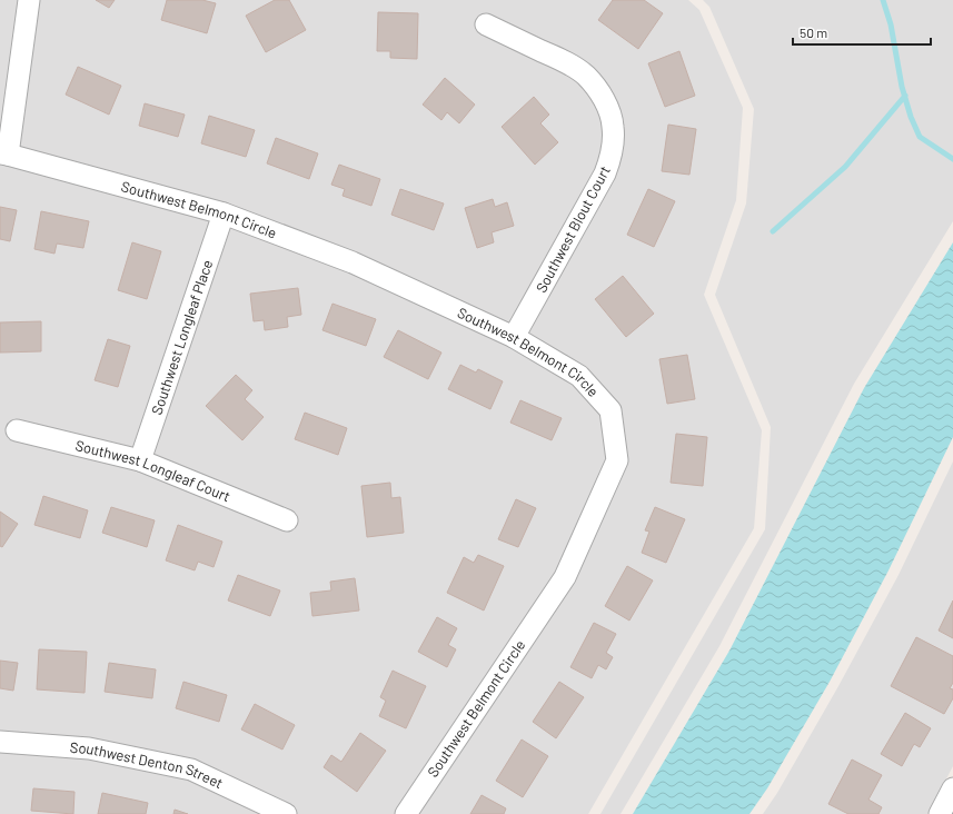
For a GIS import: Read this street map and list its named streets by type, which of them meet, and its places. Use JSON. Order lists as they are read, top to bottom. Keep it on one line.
{"streets":{"street":["Southwest Belmont Circle","Southwest Blout Court","Southwest Longleaf Place","Southwest Longleaf Court","Southwest Denton Street"]},"crossings":[["Southwest Belmont Circle","Southwest Blout Court"],["Southwest Belmont Circle","Southwest Longleaf Place"],["Southwest Longleaf Place","Southwest Longleaf Court"]],"scale_bar":"50 m"}
